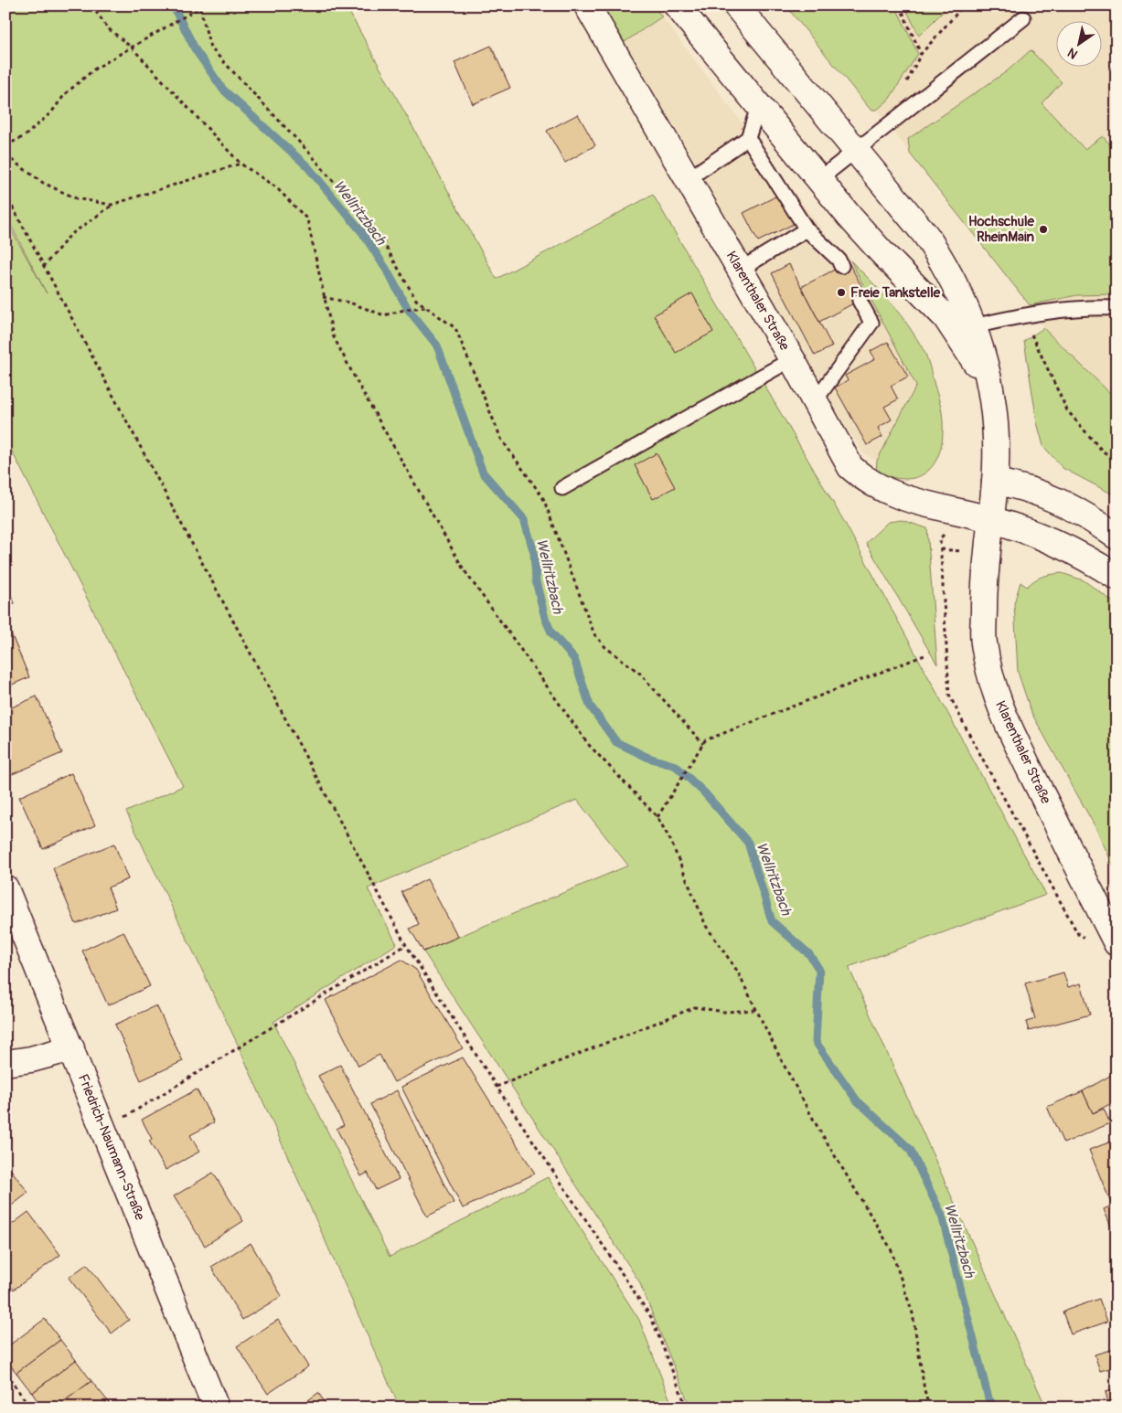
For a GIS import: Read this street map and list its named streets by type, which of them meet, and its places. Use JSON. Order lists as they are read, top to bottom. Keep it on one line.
{"streets":{"street":["Klarenthaler Straße","Friedrich-Naumann-Straße"]},"water":["Wellritzbach"],"places":["Hochschule RheinMain","Freie Tankstelle"],"north":"bottom left"}
